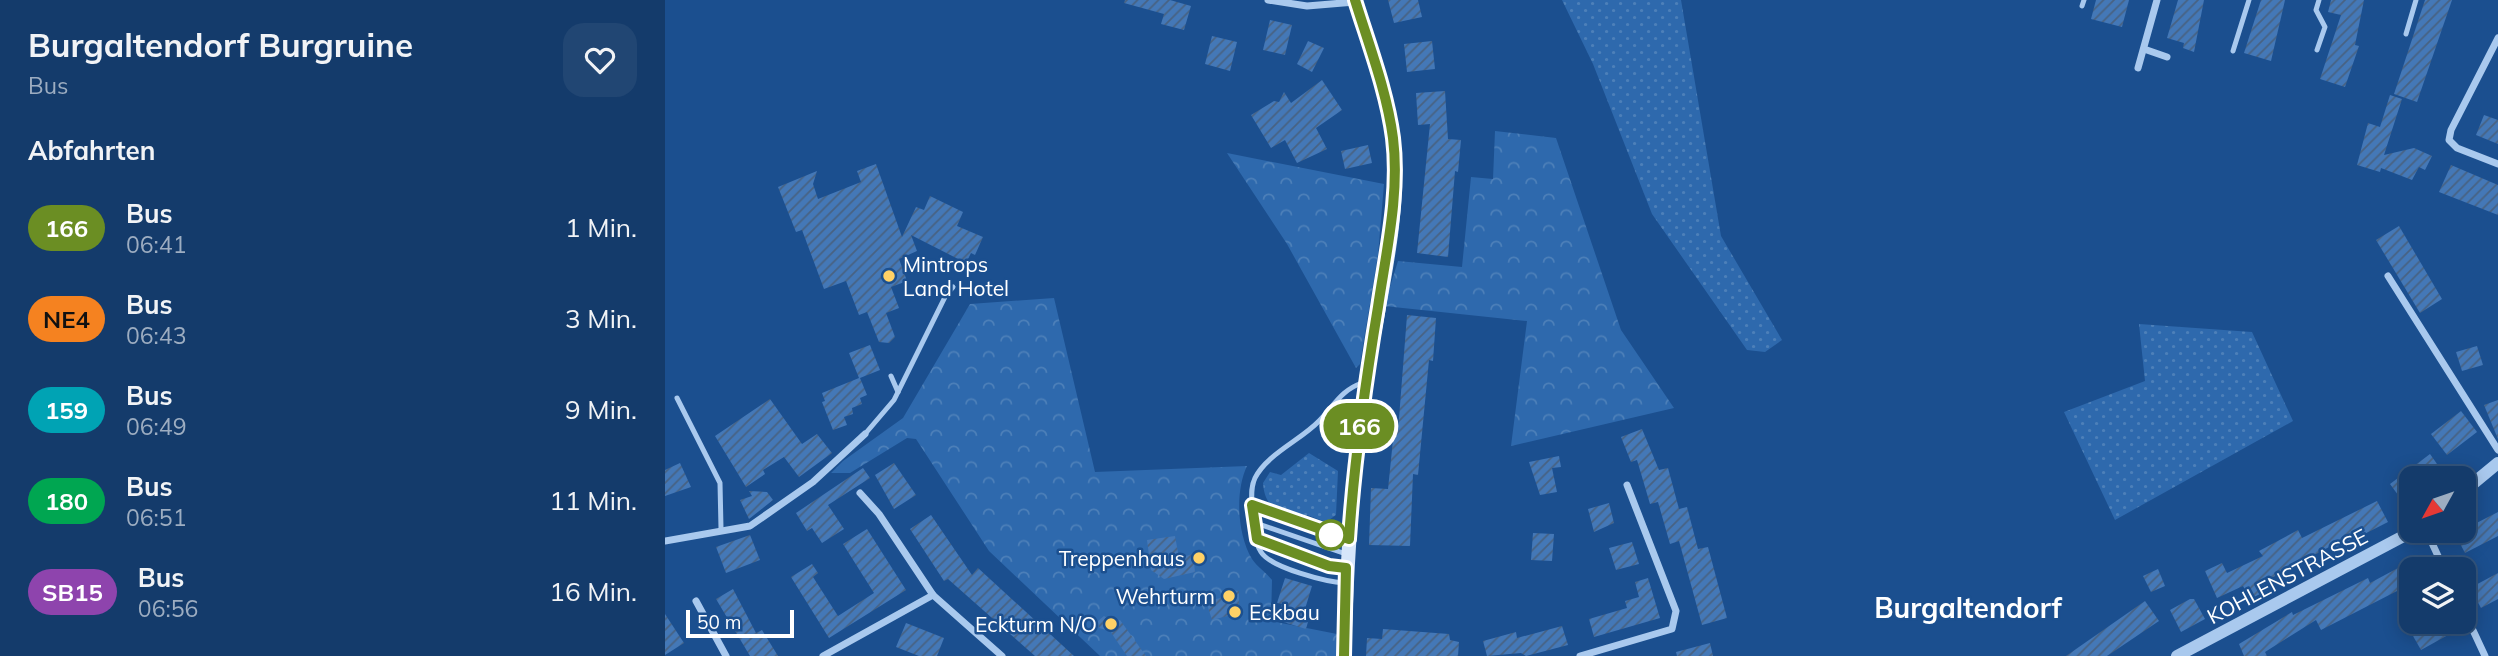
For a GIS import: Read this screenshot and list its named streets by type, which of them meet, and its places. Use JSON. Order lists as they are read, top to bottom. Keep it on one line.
{"streets":{"street":["KOHLENSTRASSE"]},"districts":["Burgaltendorf"],"places":["Mintrops Land Hotel","Treppenhaus","Wehrturm","Eckbau","Eckturm N/O"],"lines":["bus line 166"],"scale_bar":"50 m","north":"bottom left","page":{"heading":[["Burgaltendorf Burgruine","Bus"],"Abfahrten"],"on_map":"166","list":[{"mark":"166","name":"Bus","note":"06:41","value":"1 Min."},{"mark":"NE4","name":"Bus","note":"06:43","value":"3 Min."},{"mark":"159","name":"Bus","note":"06:49","value":"9 Min."},{"mark":"180","name":"Bus","note":"06:51","value":"11 Min."},{"mark":"SB15","name":"Bus","note":"06:56","value":"16 Min."}],"scale":"50 m"}}
